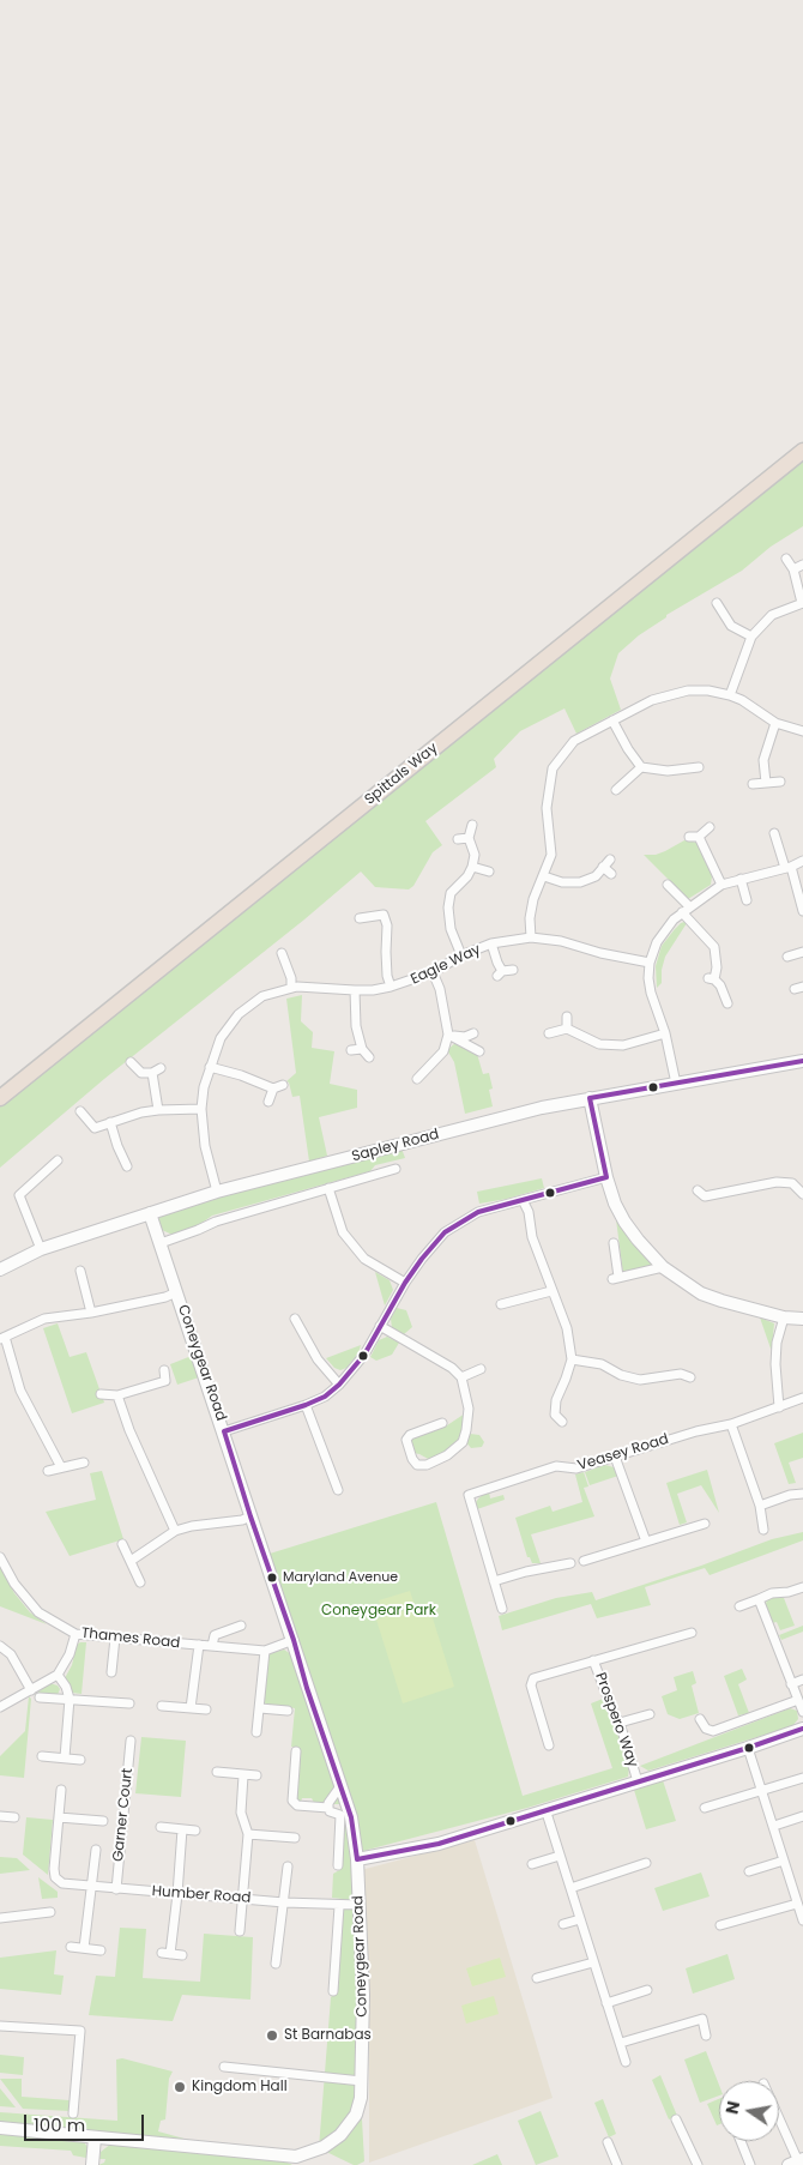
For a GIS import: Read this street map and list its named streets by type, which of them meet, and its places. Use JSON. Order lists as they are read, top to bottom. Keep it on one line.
{"streets":{"highway":["Spittals Way"],"street":["Eagle Way","Sapley Road","Coneygear Road","Veasey Road","Thames Road","Prospero Way","Garner Court","Humber Road"]},"crossings":[["Eagle Way","Sapley Road"],["Sapley Road","Coneygear Road"],["Coneygear Road","Thames Road"],["Coneygear Road","Humber Road"],["Garner Court","Humber Road"]],"parks":["Coneygear Park"],"places":["Maryland Avenue","St Barnabas","Kingdom Hall"],"scale_bar":"100 m","north":"left"}
